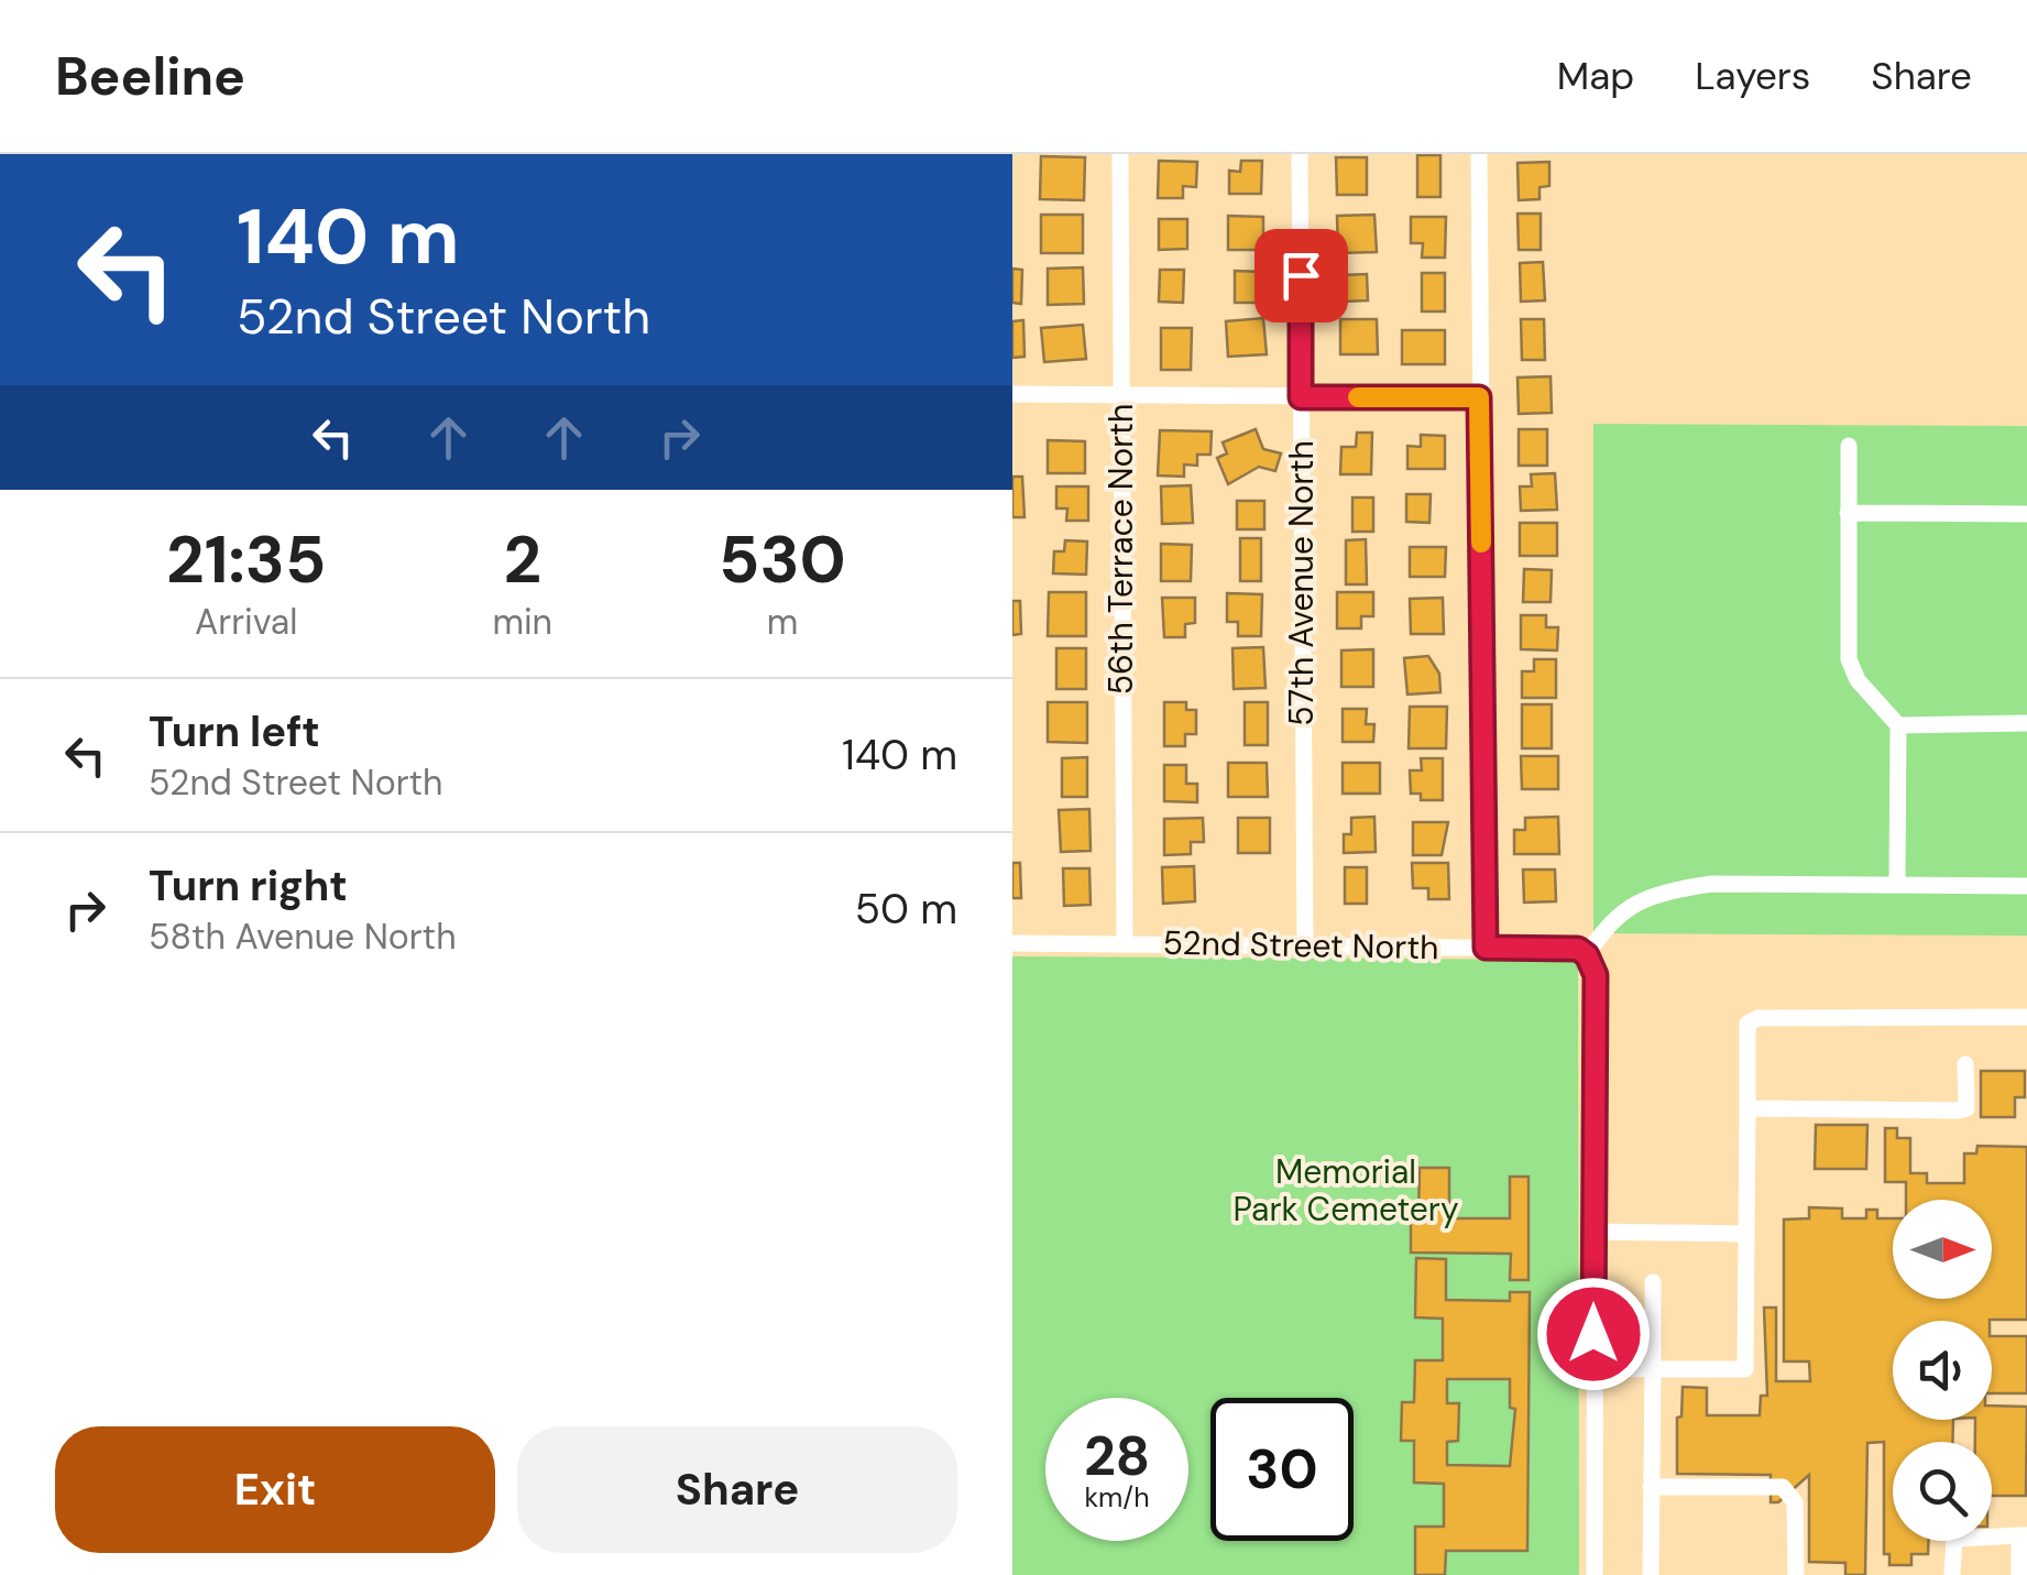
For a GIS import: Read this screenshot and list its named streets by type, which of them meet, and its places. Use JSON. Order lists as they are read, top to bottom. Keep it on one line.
{"streets":{"street":["56th Terrace North","57th Avenue North","52nd Street North"]},"crossings":[["56th Terrace North","52nd Street North"],["57th Avenue North","52nd Street North"]],"parks":["Memorial Park Cemetery"],"north":"right","page":{"header":"Beeline","nav":["Map","Layers","Share"],"turn":["140 m","52nd Street North"],"eta":["21:35","Arrival","2","min","530","m"],"list":[{"name":"Turn left","note":"52nd Street North","value":"140 m"},{"name":"Turn right","note":"58th Avenue North","value":"50 m"}],"speed":"28 km/h","limit":"30","buttons":["Exit","Share"]}}
